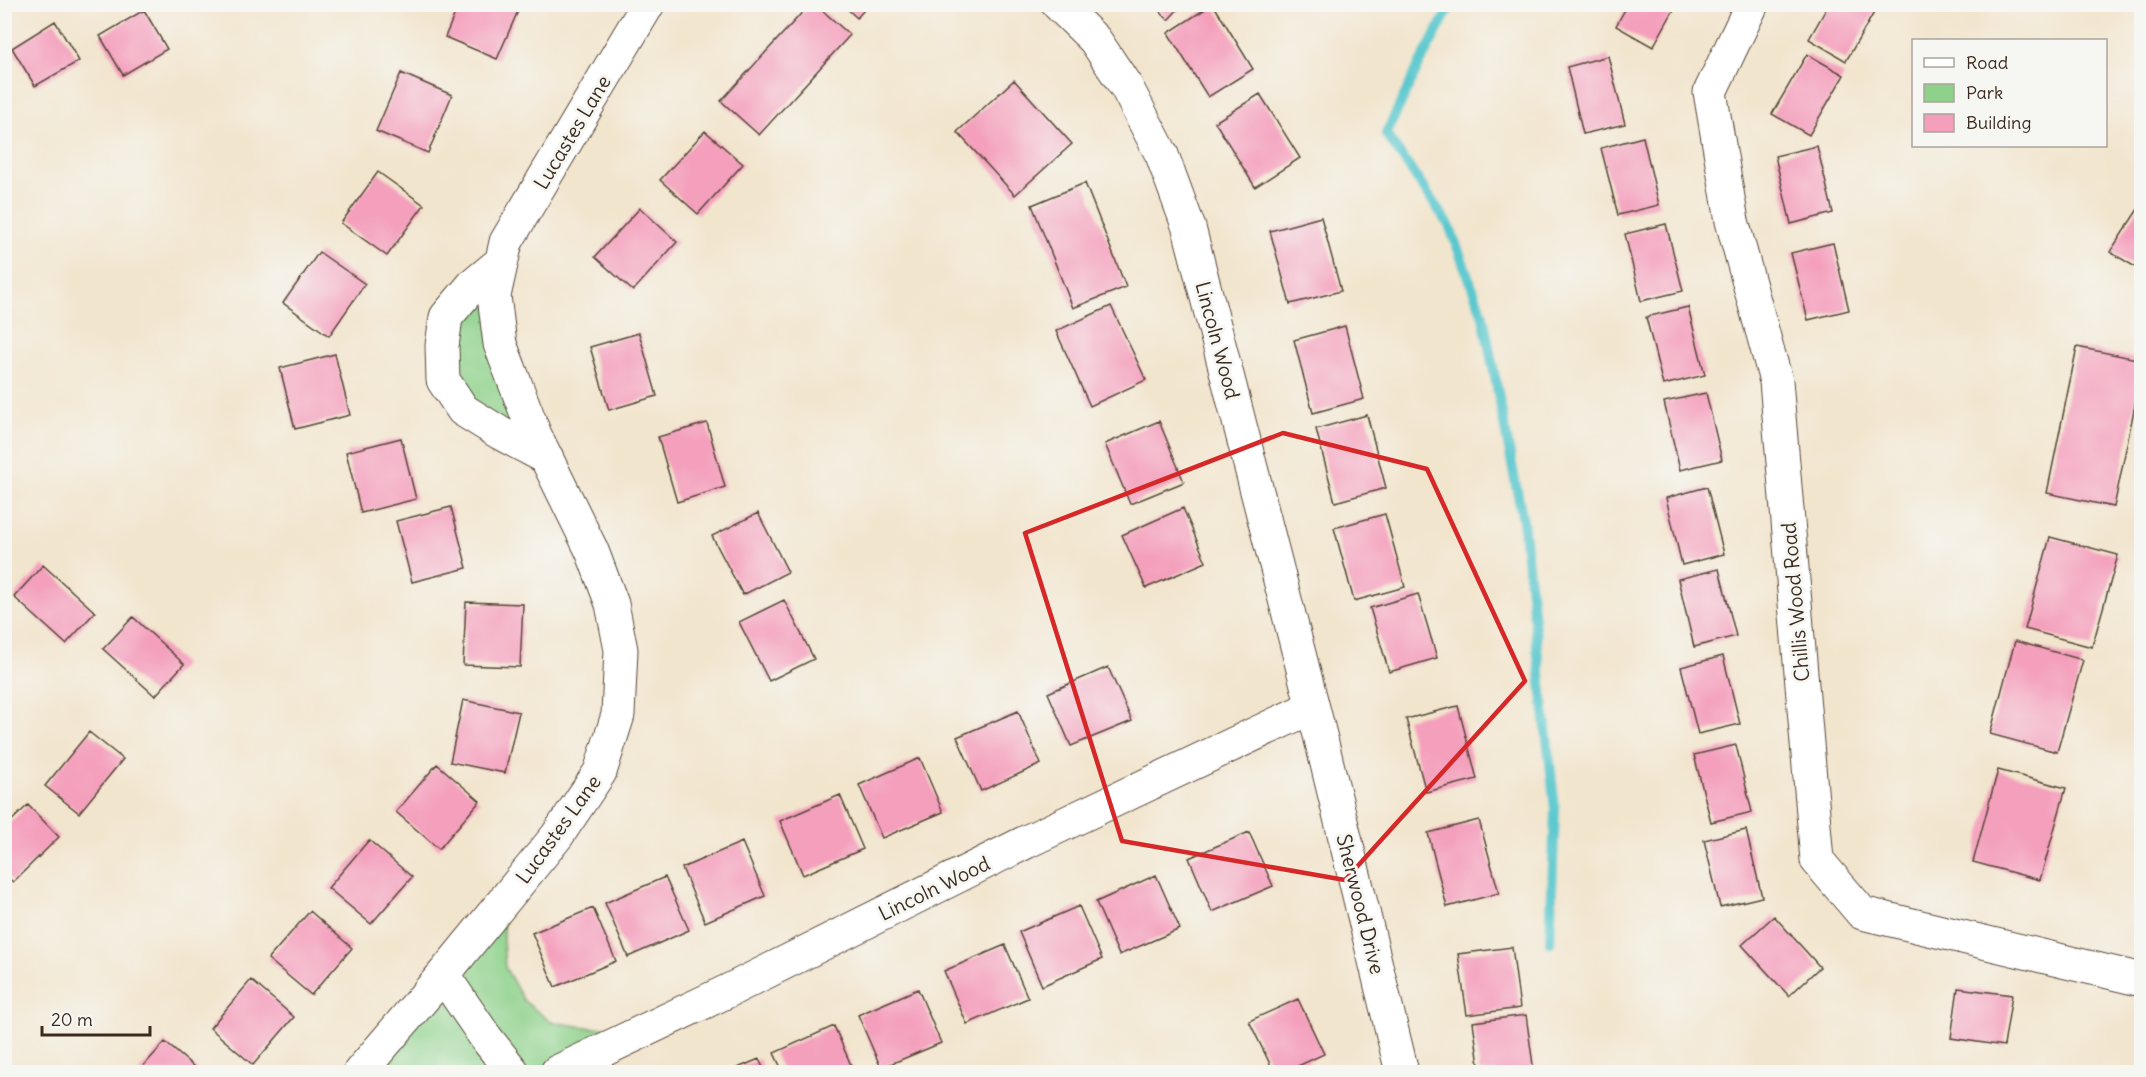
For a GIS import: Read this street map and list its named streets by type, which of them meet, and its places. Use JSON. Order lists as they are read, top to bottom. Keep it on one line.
{"streets":{"street":["Lucastes Lane","Lincoln Wood","Chillis Wood Road","Sherwood Drive"]},"crossings":[["Lincoln Wood","Sherwood Drive"]],"legend":["Road","Park","Building"],"scale_bar":"20 m"}
